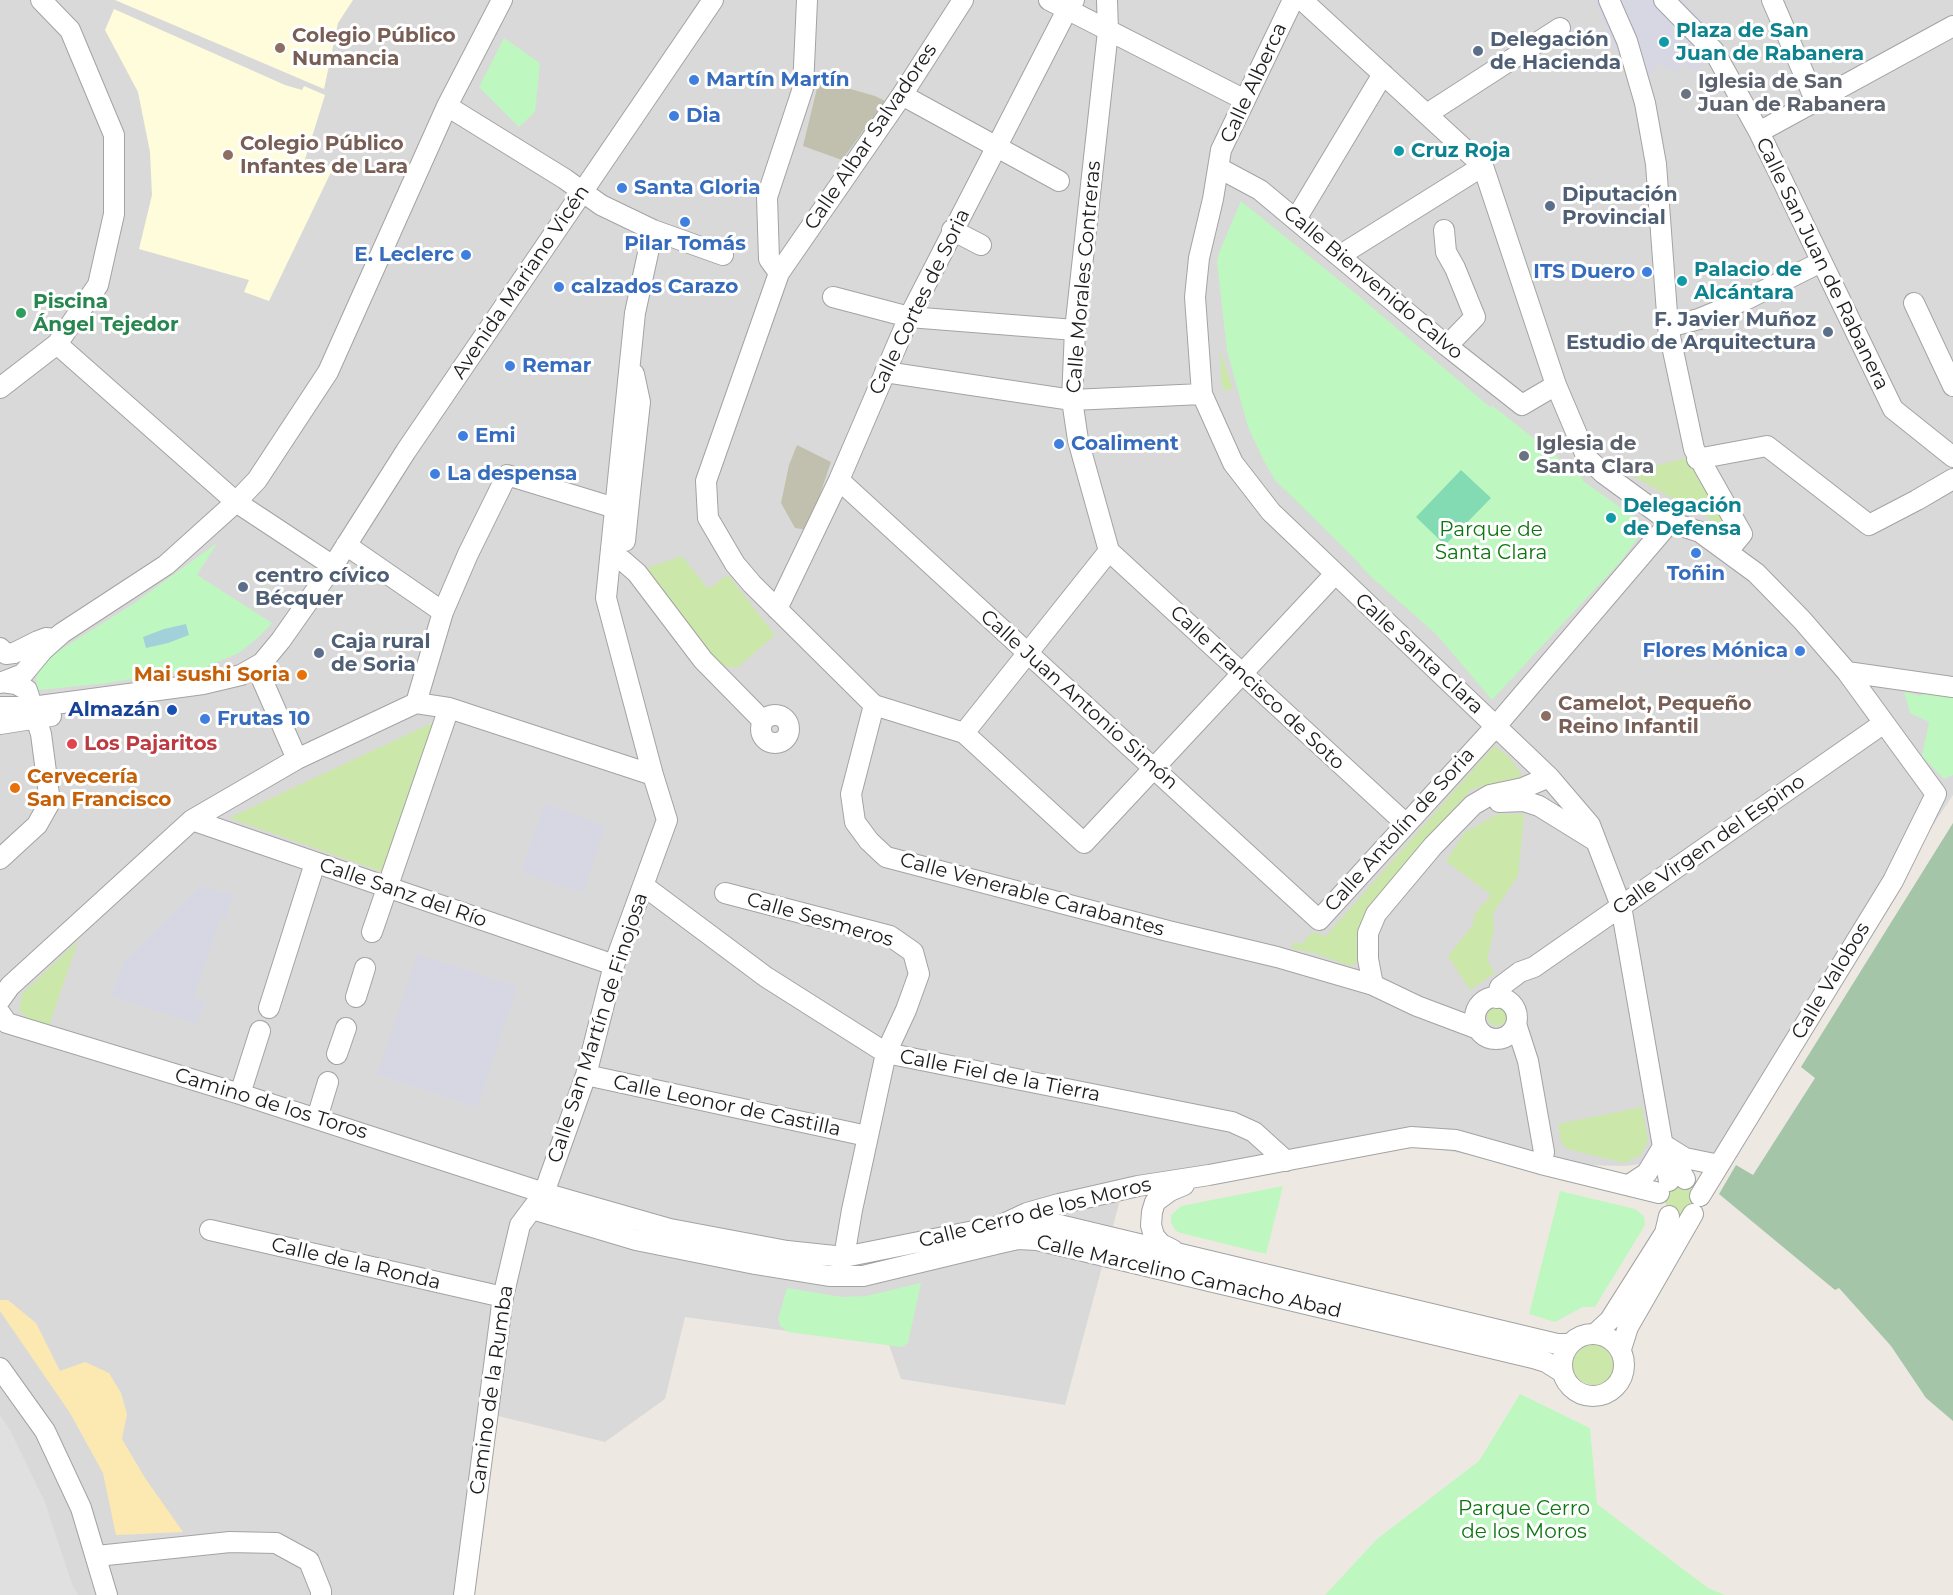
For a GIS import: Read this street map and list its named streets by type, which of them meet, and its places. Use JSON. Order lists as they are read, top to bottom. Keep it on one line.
{"streets":{"street":["Calle Alberca","Calle Albar Salvadores","Calle San Juan de Rabanera","Calle Morales Contreras","Avenida Mariano Vicén","Calle Bienvenido Calvo","Calle Cortes de Soria","Calle Santa Clara","Calle Francisco de Soto","Calle Juan Antonio Simón","Calle Antolín de Soria","Calle Virgen del Espino","Calle Sanz del Río","Calle Venerable Carabantes","Calle Sesmeros","Calle Valobos","Calle San Martín de Finojosa","Calle Fiel de la Tierra","Camino de los Toros","Calle Leonor de Castilla","Calle Cerro de los Moros","Calle de la Ronda","Calle Marcelino Camacho Abad","Camino de la Rumba"]},"crossings":[["Calle Alberca","Calle Bienvenido Calvo"],["Calle Alberca","Calle Santa Clara"],["Calle Morales Contreras","Calle Francisco de Soto"],["Calle Bienvenido Calvo","Calle Santa Clara"],["Calle Cortes de Soria","Calle Juan Antonio Simón"],["Calle Santa Clara","Calle Antolín de Soria"],["Calle Santa Clara","Calle Virgen del Espino"],["Calle Santa Clara","Calle Valobos"],["Calle Santa Clara","Calle Cerro de los Moros"],["Calle Santa Clara","Calle Marcelino Camacho Abad"],["Calle Francisco de Soto","Calle Antolín de Soria"],["Calle Juan Antonio Simón","Calle Antolín de Soria"],["Calle Antolín de Soria","Calle Venerable Carabantes"],["Calle Virgen del Espino","Calle Venerable Carabantes"],["Calle Virgen del Espino","Calle Valobos"],["Calle Sanz del Río","Calle San Martín de Finojosa"],["Calle Sesmeros","Calle Fiel de la Tierra"],["Calle Valobos","Calle Cerro de los Moros"],["Calle Valobos","Calle Marcelino Camacho Abad"],["Calle San Martín de Finojosa","Calle Fiel de la Tierra"],["Calle San Martín de Finojosa","Camino de los Toros"],["Calle San Martín de Finojosa","Calle Leonor de Castilla"],["Calle San Martín de Finojosa","Calle Cerro de los Moros"],["Calle San Martín de Finojosa","Camino de la Rumba"],["Calle Fiel de la Tierra","Calle Cerro de los Moros"],["Camino de los Toros","Calle Cerro de los Moros"],["Camino de los Toros","Camino de la Rumba"],["Calle Cerro de los Moros","Calle Marcelino Camacho Abad"],["Calle Cerro de los Moros","Camino de la Rumba"],["Calle de la Ronda","Camino de la Rumba"],["Calle Marcelino Camacho Abad","Camino de la Rumba"]],"parks":["Parque de Santa Clara","Parque Cerro de los Moros"],"places":["Plaza de San Juan de Rabanera","Colegio Público Numancia","Delegación de Hacienda","Martín Martín","Iglesia de San Juan de Rabanera","Dia","Cruz Roja","Colegio Público Infantes de Lara","Santa Gloria","Diputación Provincial","Pilar Tomás","E. Leclerc","ITS Duero","Palacio de Alcántara","calzados Carazo","Piscina Ángel Tejedor","F. Javier Muñoz Estudio de Arquitectura","Remar","Emi","Coaliment","Iglesia de Santa Clara","La despensa","Delegación de Defensa","Toñin","centro cívico Bécquer","Flores Mónica","Caja rural de Soria","Mai sushi Soria","Almazán","Camelot, Pequeño Reino Infantil","Frutas 10","Los Pajaritos","Cervecería San Francisco"]}
